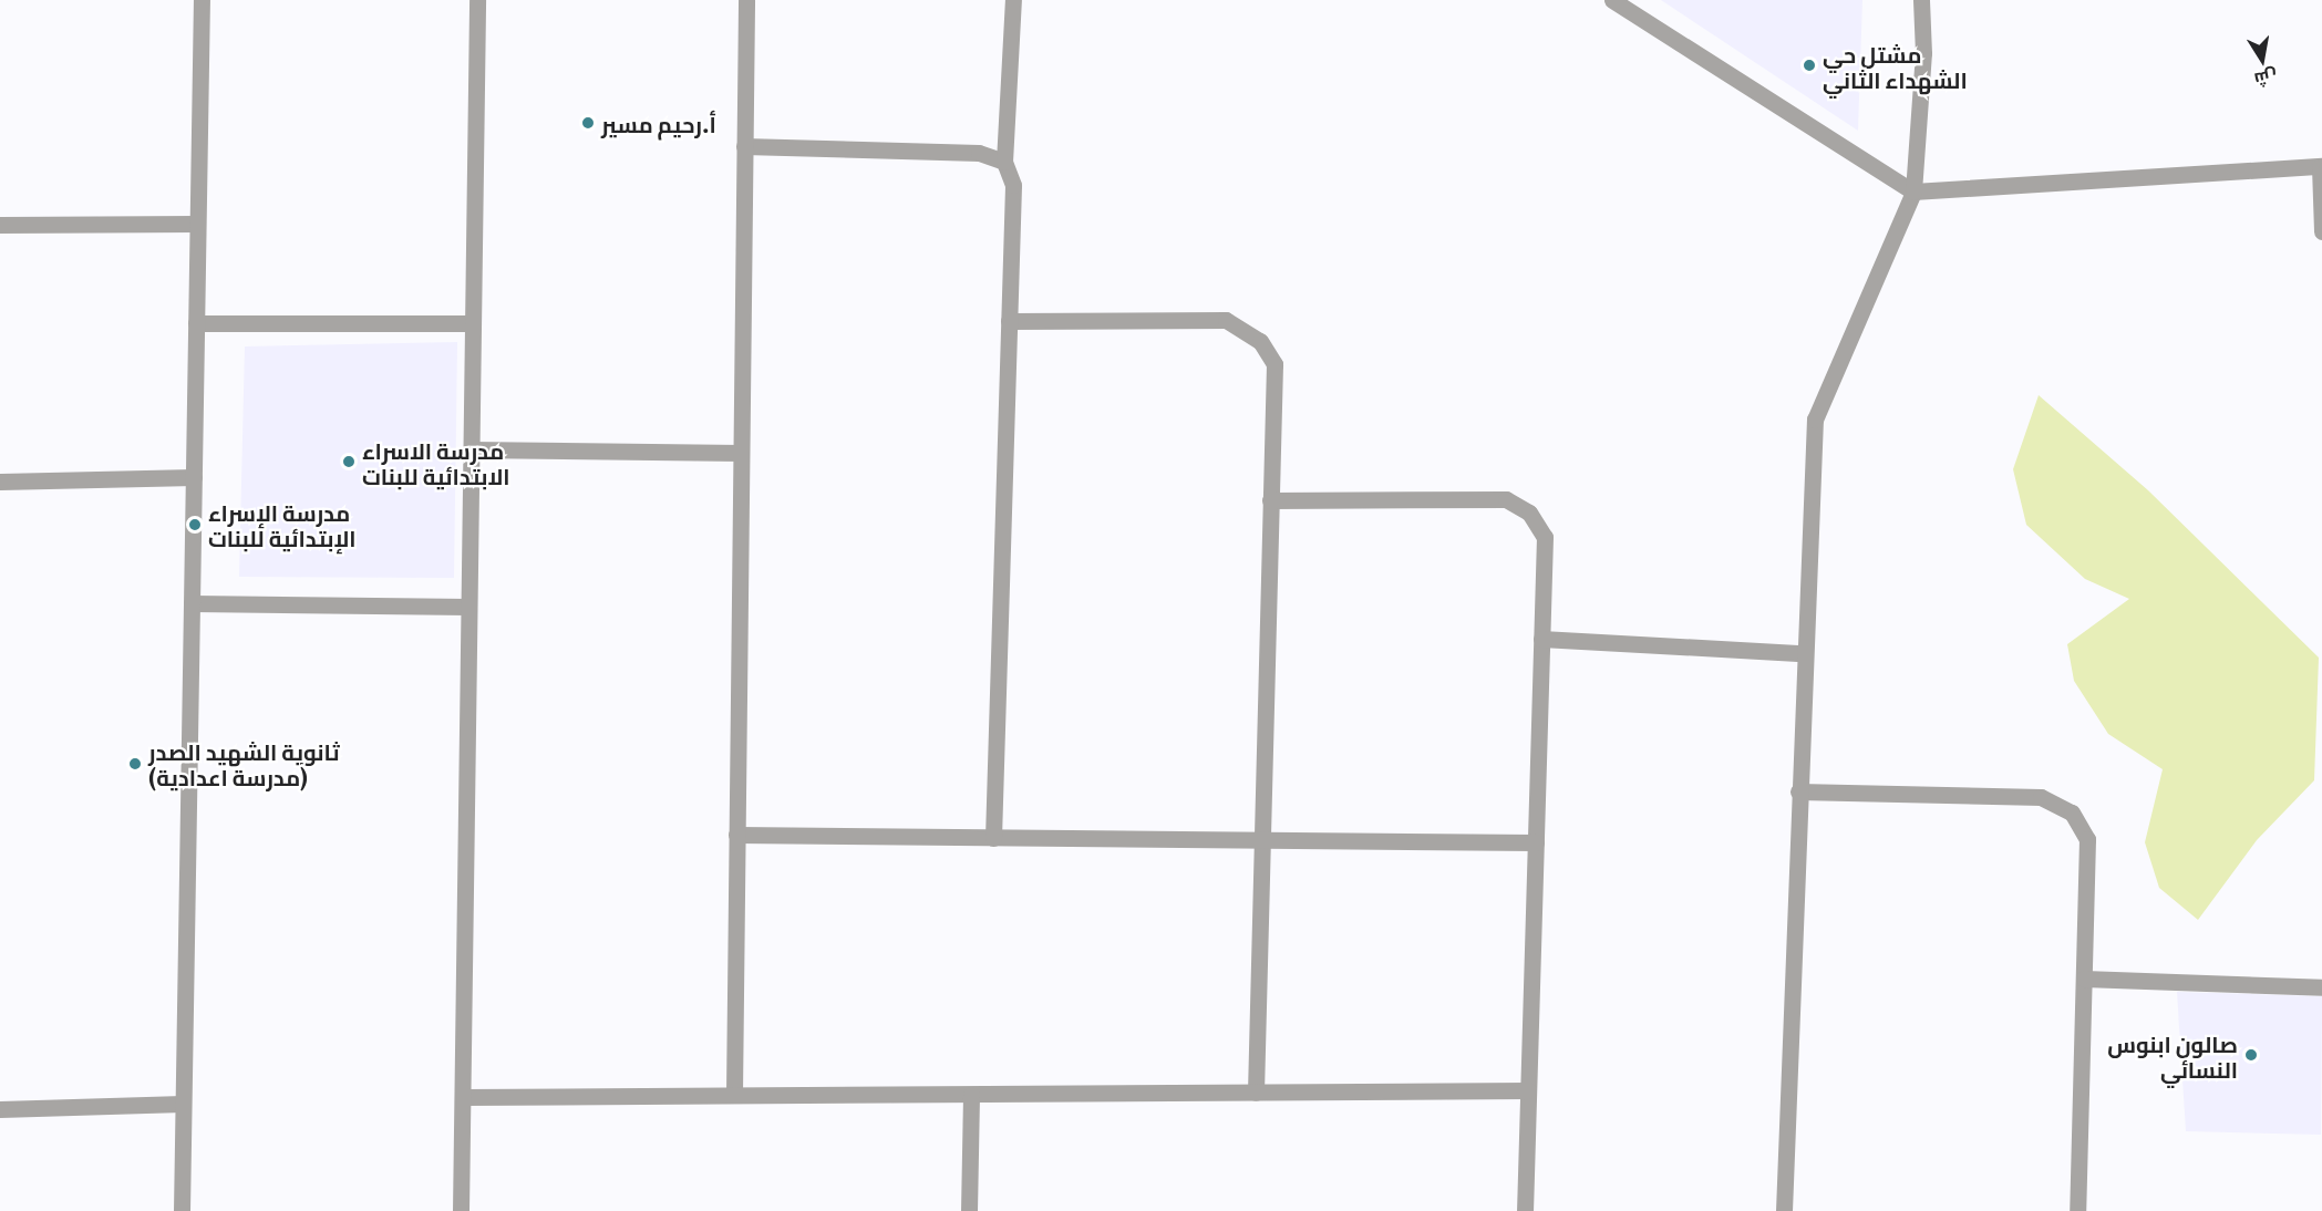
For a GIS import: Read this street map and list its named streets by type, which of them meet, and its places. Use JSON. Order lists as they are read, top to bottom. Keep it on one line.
{"places":["مشتل حي الشهداء الثاني","أ.رحيم مسير","مدرسة الاسراء الابتدائية للبنات","مدرسة الإسراء الإبتدائية للبنات","ثانوية الشهيد الصدر (مدرسة اعدادية)","صالون ابنوس النسائي"],"north":"bottom"}
